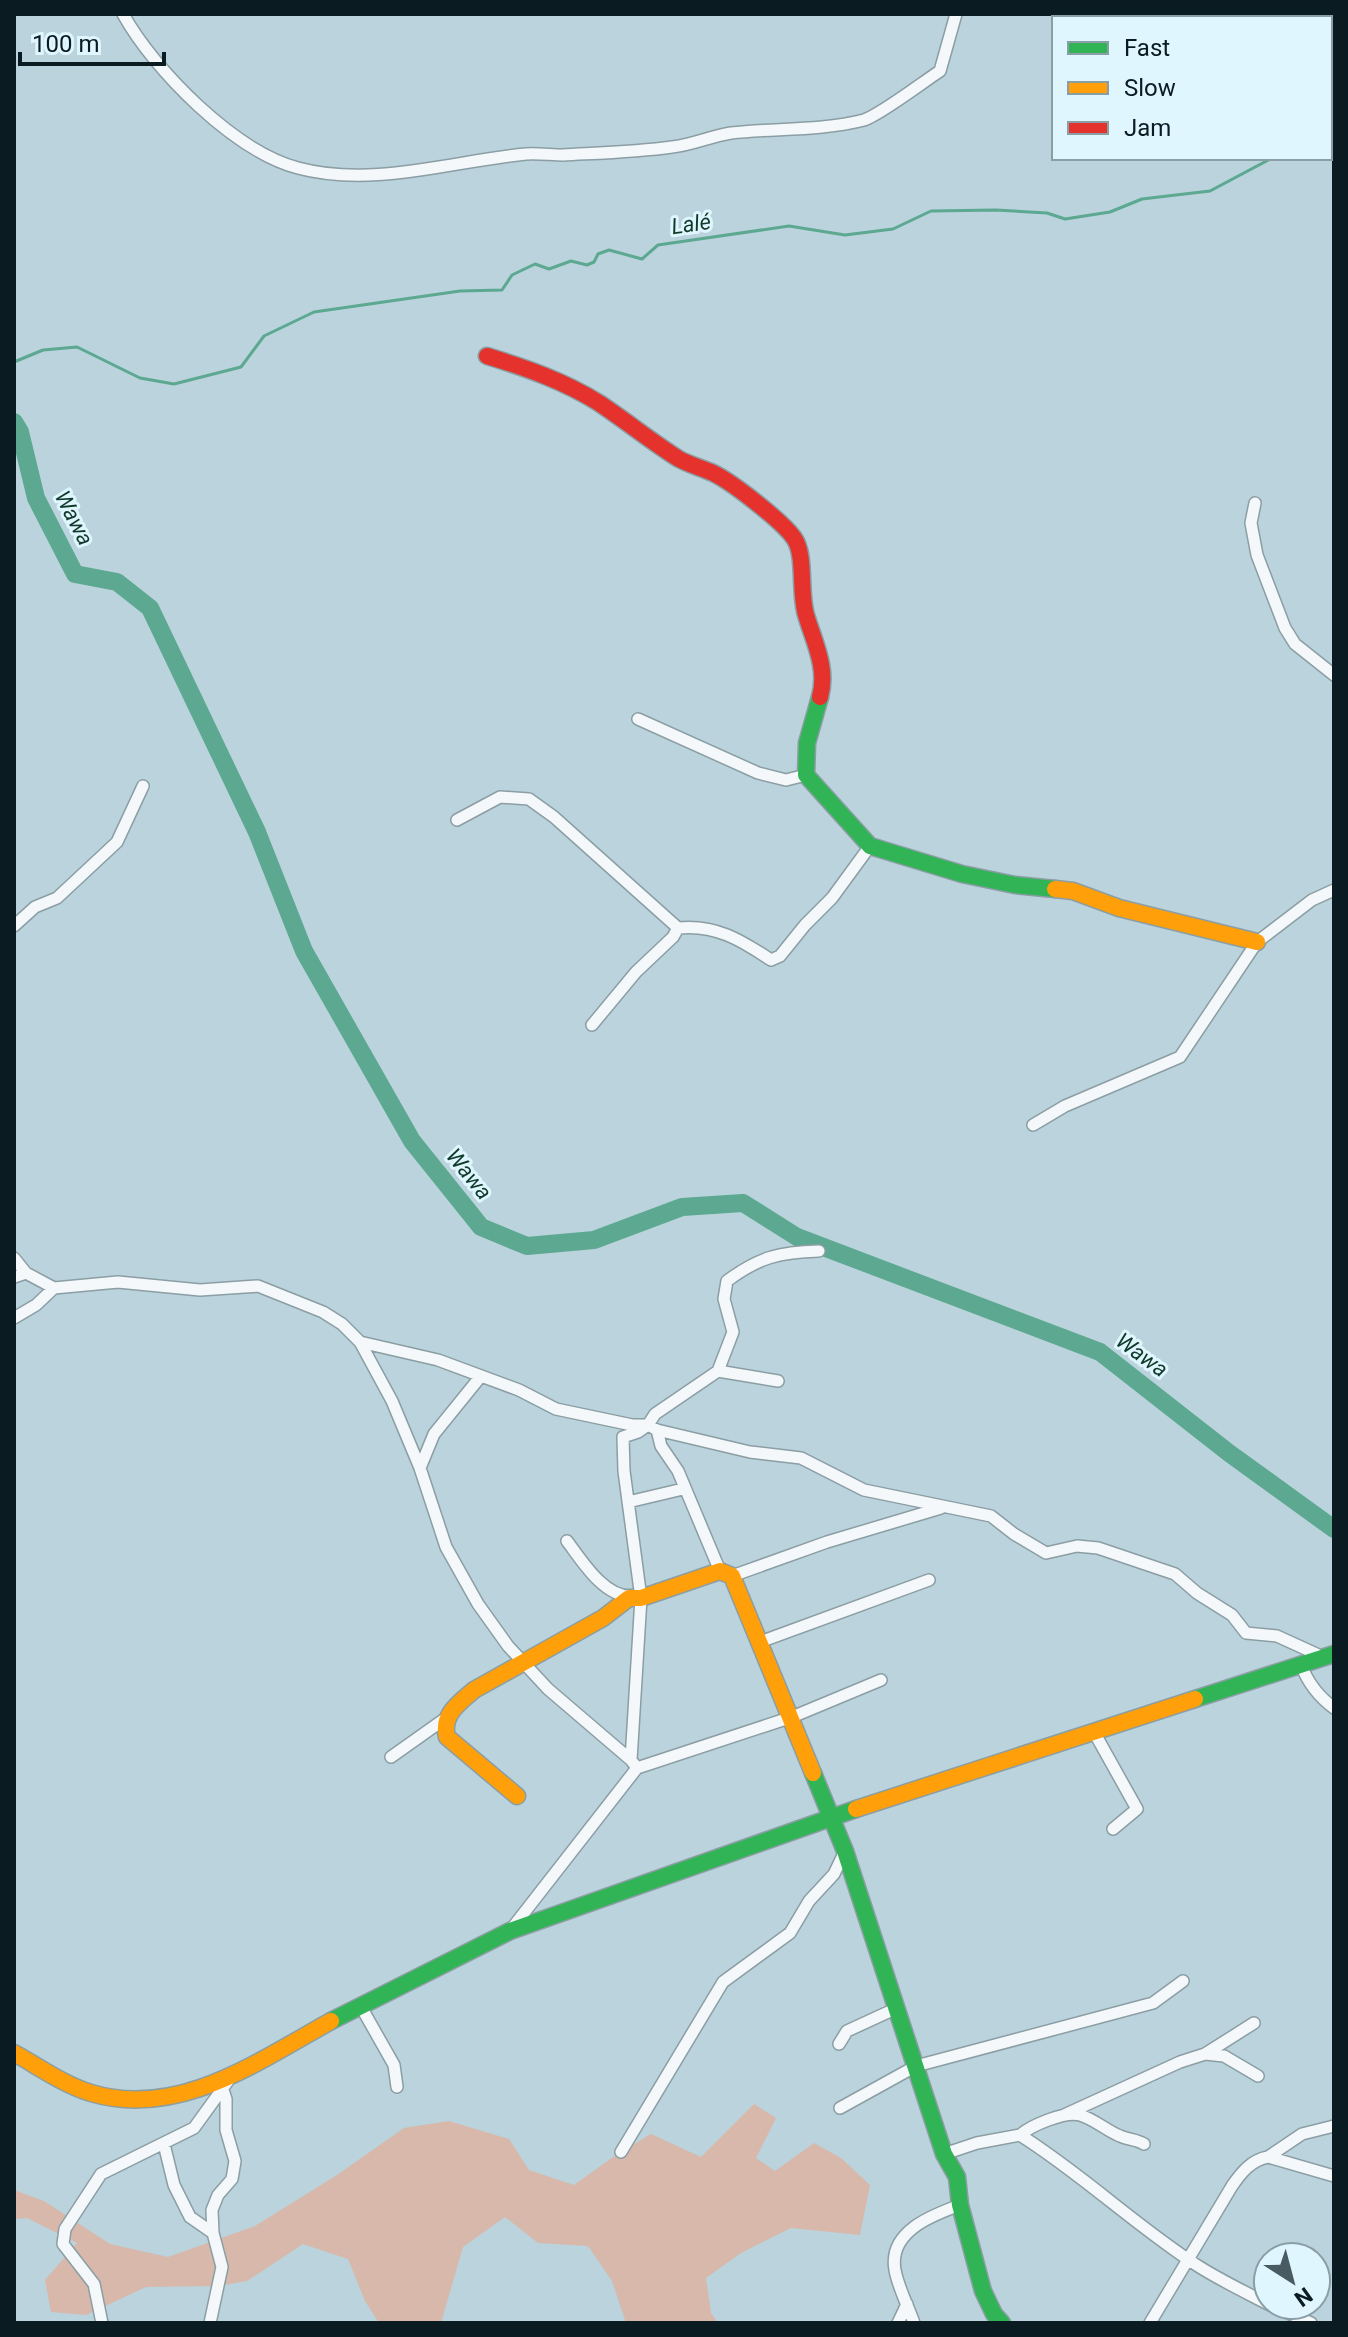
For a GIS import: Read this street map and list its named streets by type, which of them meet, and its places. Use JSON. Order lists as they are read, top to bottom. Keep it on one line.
{"water":["Lalé","Wawa"],"legend":["Fast","Slow","Jam"],"scale_bar":"100 m","north":"bottom right"}
